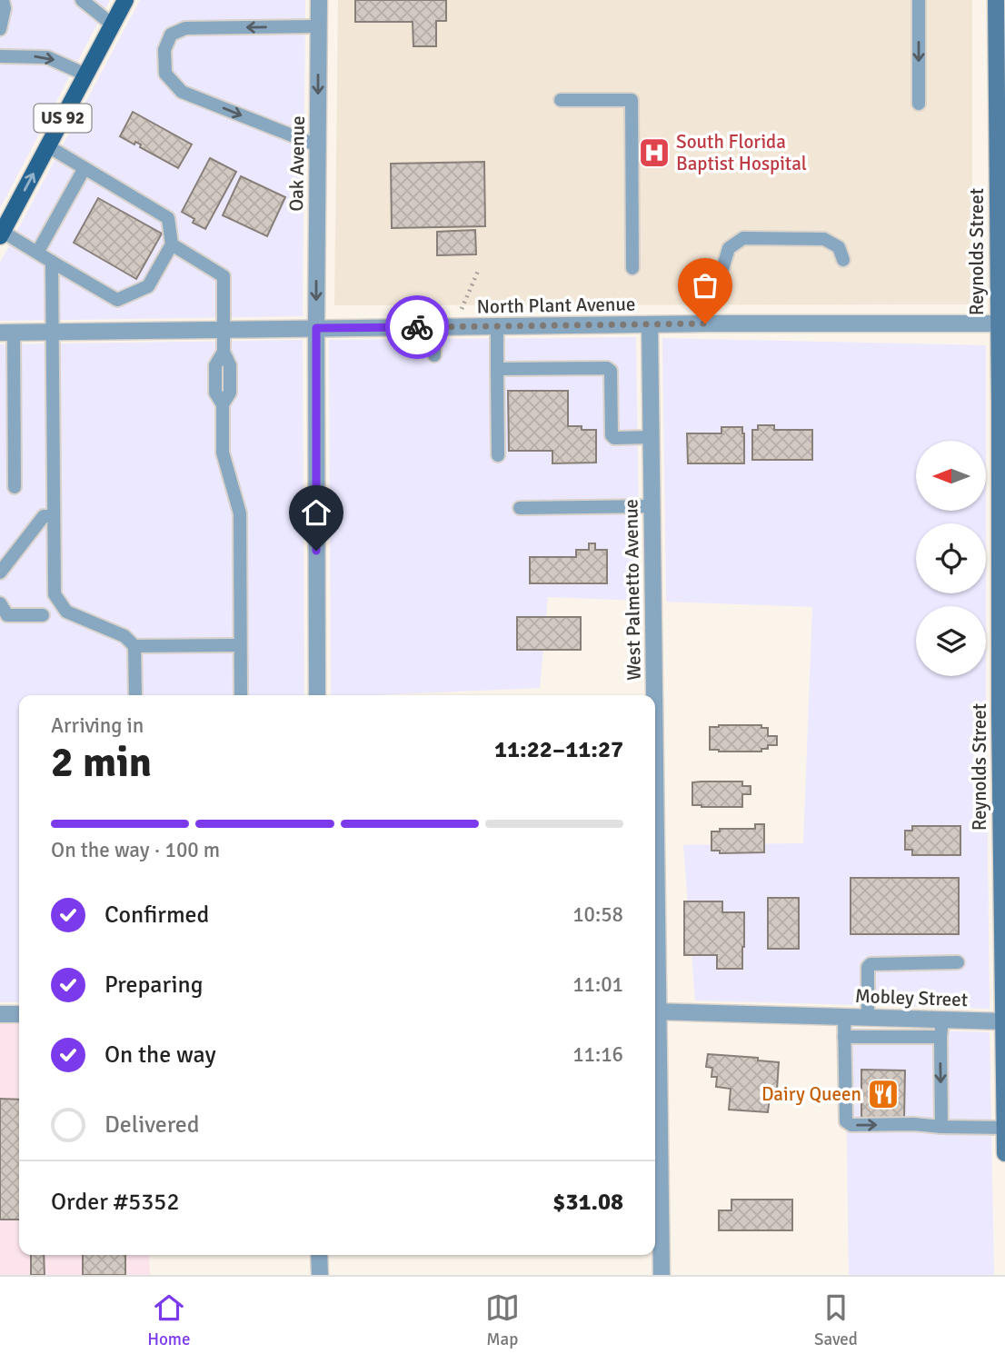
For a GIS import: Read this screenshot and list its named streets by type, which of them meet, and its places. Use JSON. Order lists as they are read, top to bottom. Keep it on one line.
{"streets":{"main road":["US 92","Reynolds Street"],"street":["Oak Avenue","North Plant Avenue","West Palmetto Avenue","Mobley Street"]},"crossings":[["Oak Avenue","North Plant Avenue"],["Reynolds Street","North Plant Avenue"],["Reynolds Street","Mobley Street"],["North Plant Avenue","West Palmetto Avenue"]],"one_way":["Oak Avenue"],"places":{"hospital":["South Florida Baptist Hospital"],"restaurant":["Dairy Queen"]},"north":"left","page":{"heading":["2 min","Arriving in","11:22–11:27"],"panel":["Order #5352","$31.08"],"bar":"On the way · 100 m","list":[["Confirmed","10:58"],["Preparing","11:01"],["On the way","11:16"],"Delivered"],"tabs":["Home","Map","Saved"]}}
